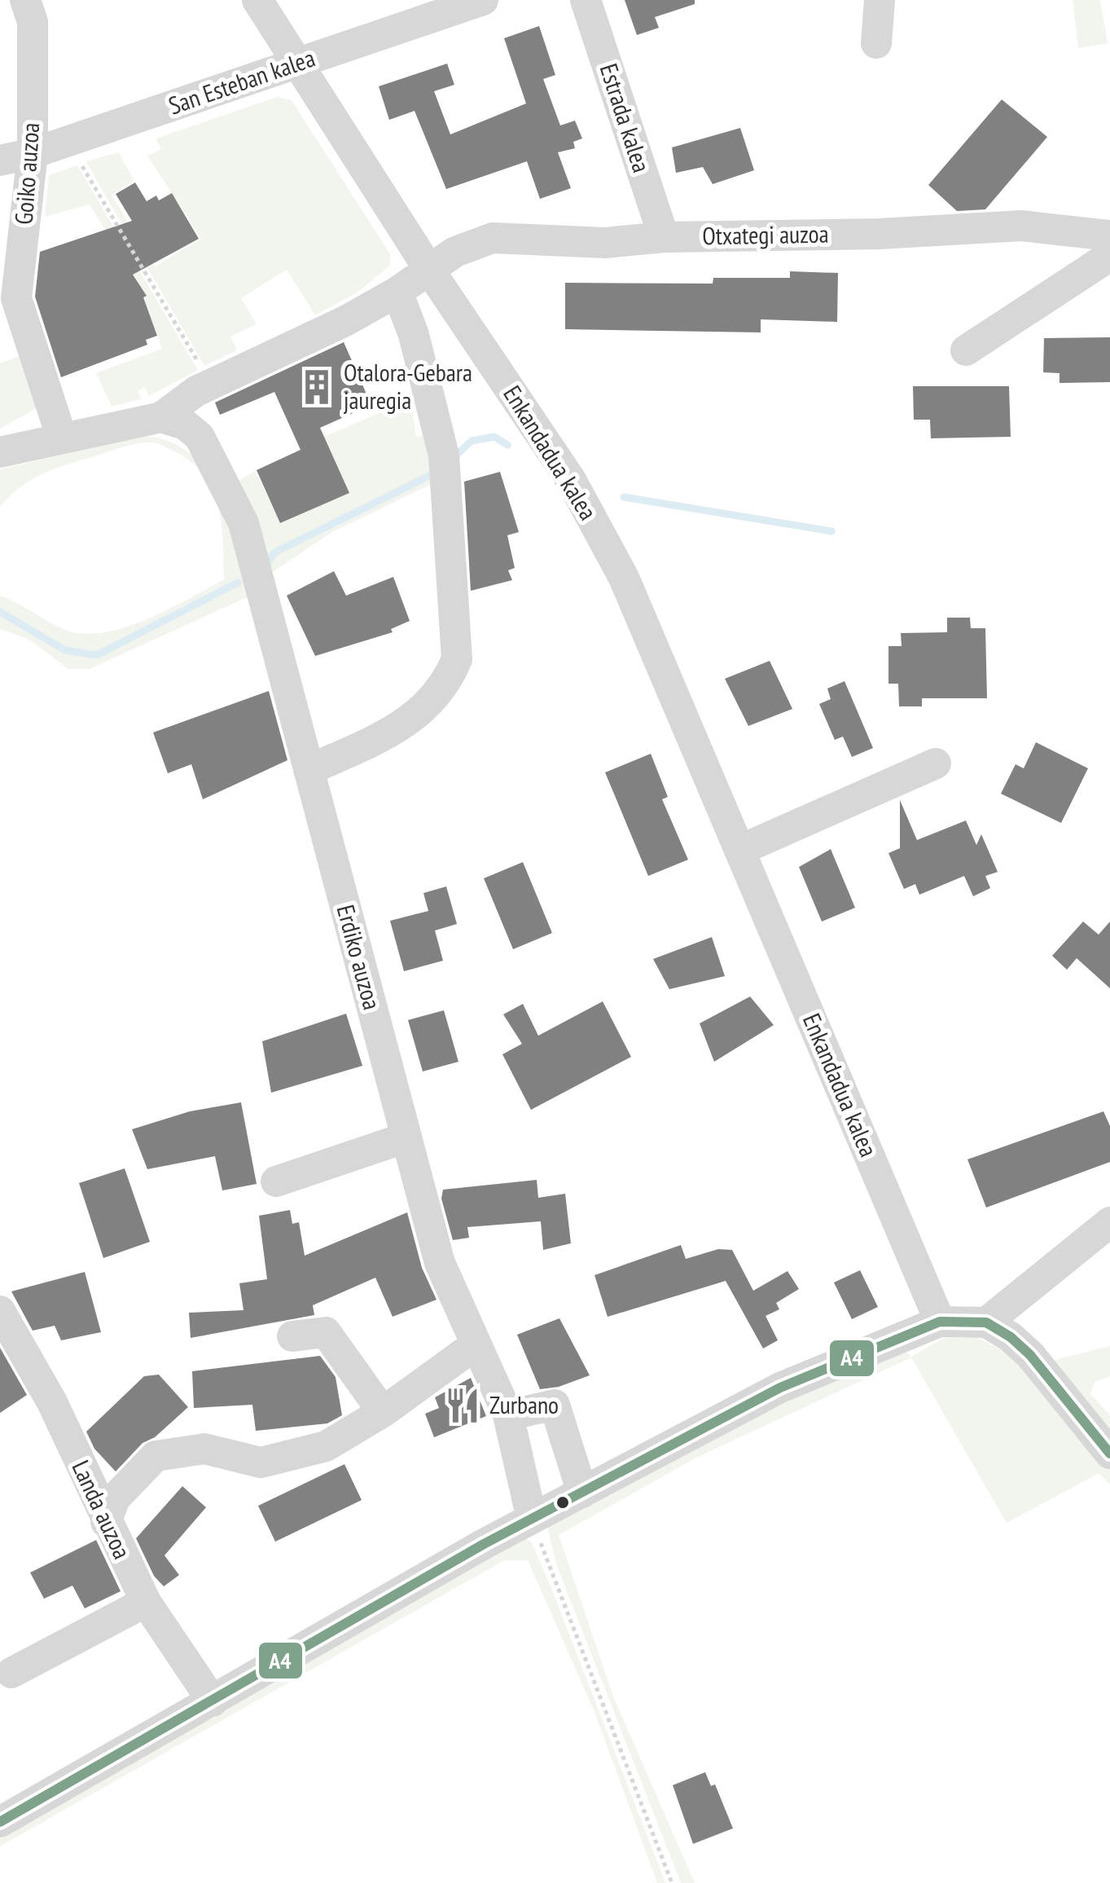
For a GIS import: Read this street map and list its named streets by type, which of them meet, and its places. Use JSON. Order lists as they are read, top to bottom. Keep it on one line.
{"streets":{"street":["San Esteban kalea","Estrada kalea","Goiko auzoa","Otxategi auzoa","Enkandadua kalea","Erdiko auzoa","Landa auzoa"]},"crossings":[["San Esteban kalea","Goiko auzoa"],["San Esteban kalea","Enkandadua kalea"],["Estrada kalea","Otxategi auzoa"],["Otxategi auzoa","Enkandadua kalea"]],"places":{"building":["Otalora-Gebara jauregia"],"restaurant":["Zurbano"]},"lines":["transit line A4"]}
